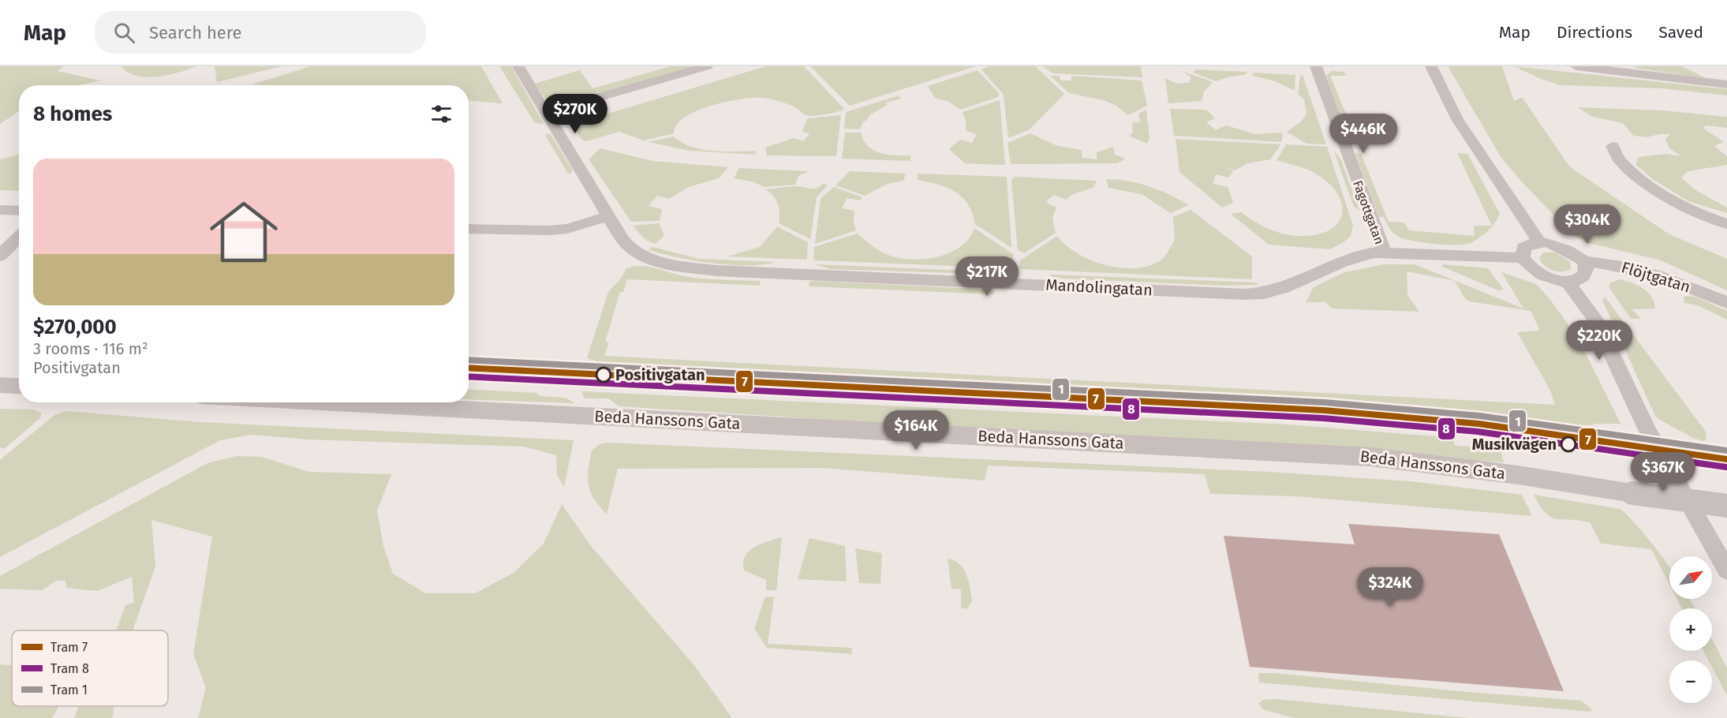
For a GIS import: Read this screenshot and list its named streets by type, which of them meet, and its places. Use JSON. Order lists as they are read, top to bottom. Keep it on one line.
{"streets":{"street":["Fagottgatan","Flöjtgatan","Mandolingatan","Beda Hanssons Gata"]},"crossings":[["Fagottgatan","Mandolingatan"]],"places":["Positivgatan","Musikvägen"],"lines":["tram line 1","tram line 7","tram line 8"],"legend":["Tram 7","Tram 8","Tram 1"],"north":"top right","page":{"header":"Map","search":"Search here","nav":["Map","Directions","Saved"],"heading":"8 homes","price":["$270K","$446K","$304K","$217K","$220K","$164K","$367K","$324K"],"list":[{"name":"$270,000","note":"3 rooms · 116 m² · Positivgatan"}],"map_buttons":["+","−"]}}
